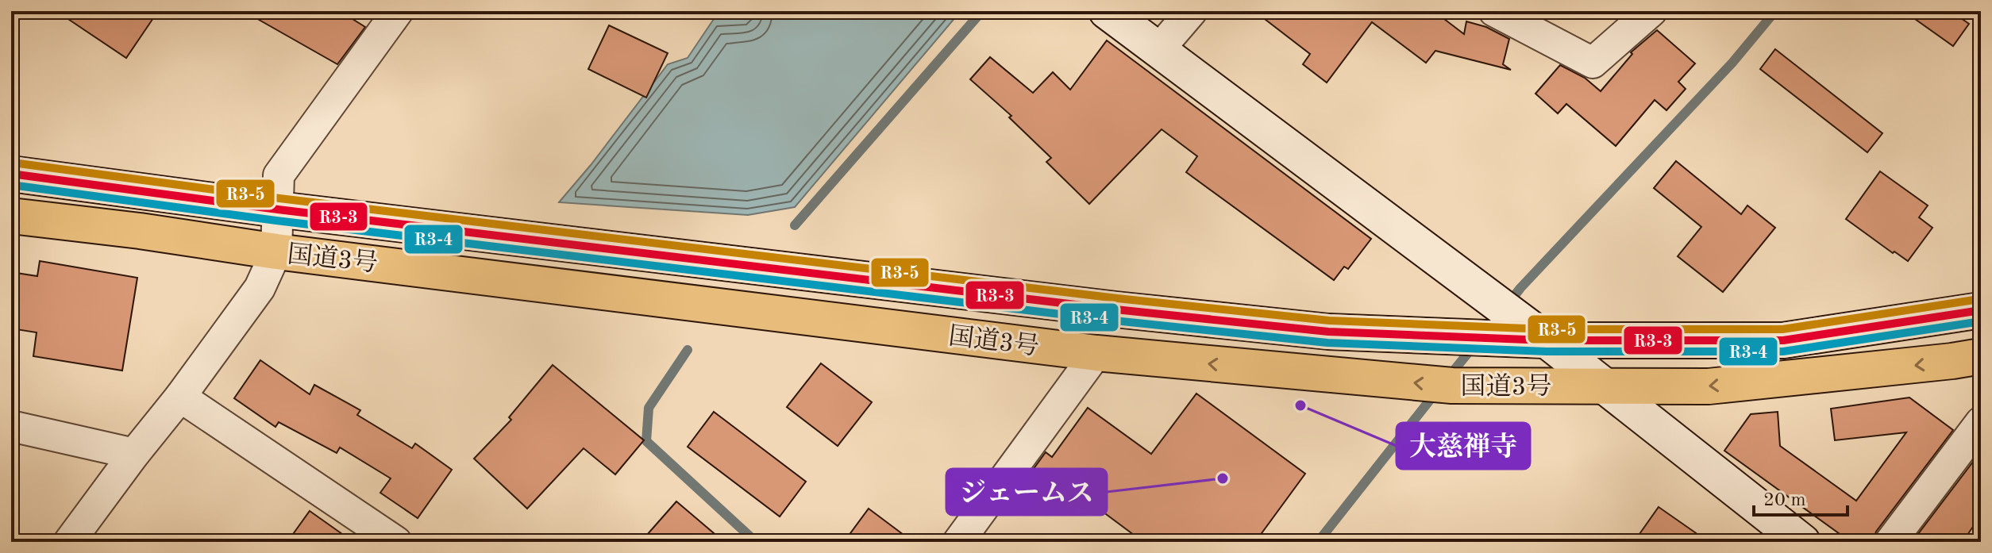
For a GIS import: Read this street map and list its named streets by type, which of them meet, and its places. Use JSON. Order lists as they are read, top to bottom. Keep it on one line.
{"streets":{"highway":["国道3号"]},"places":["大慈禅寺","ジェームス"],"lines":["transit line R3-5","transit line R3-3","transit line R3-4"],"scale_bar":"20 m"}
